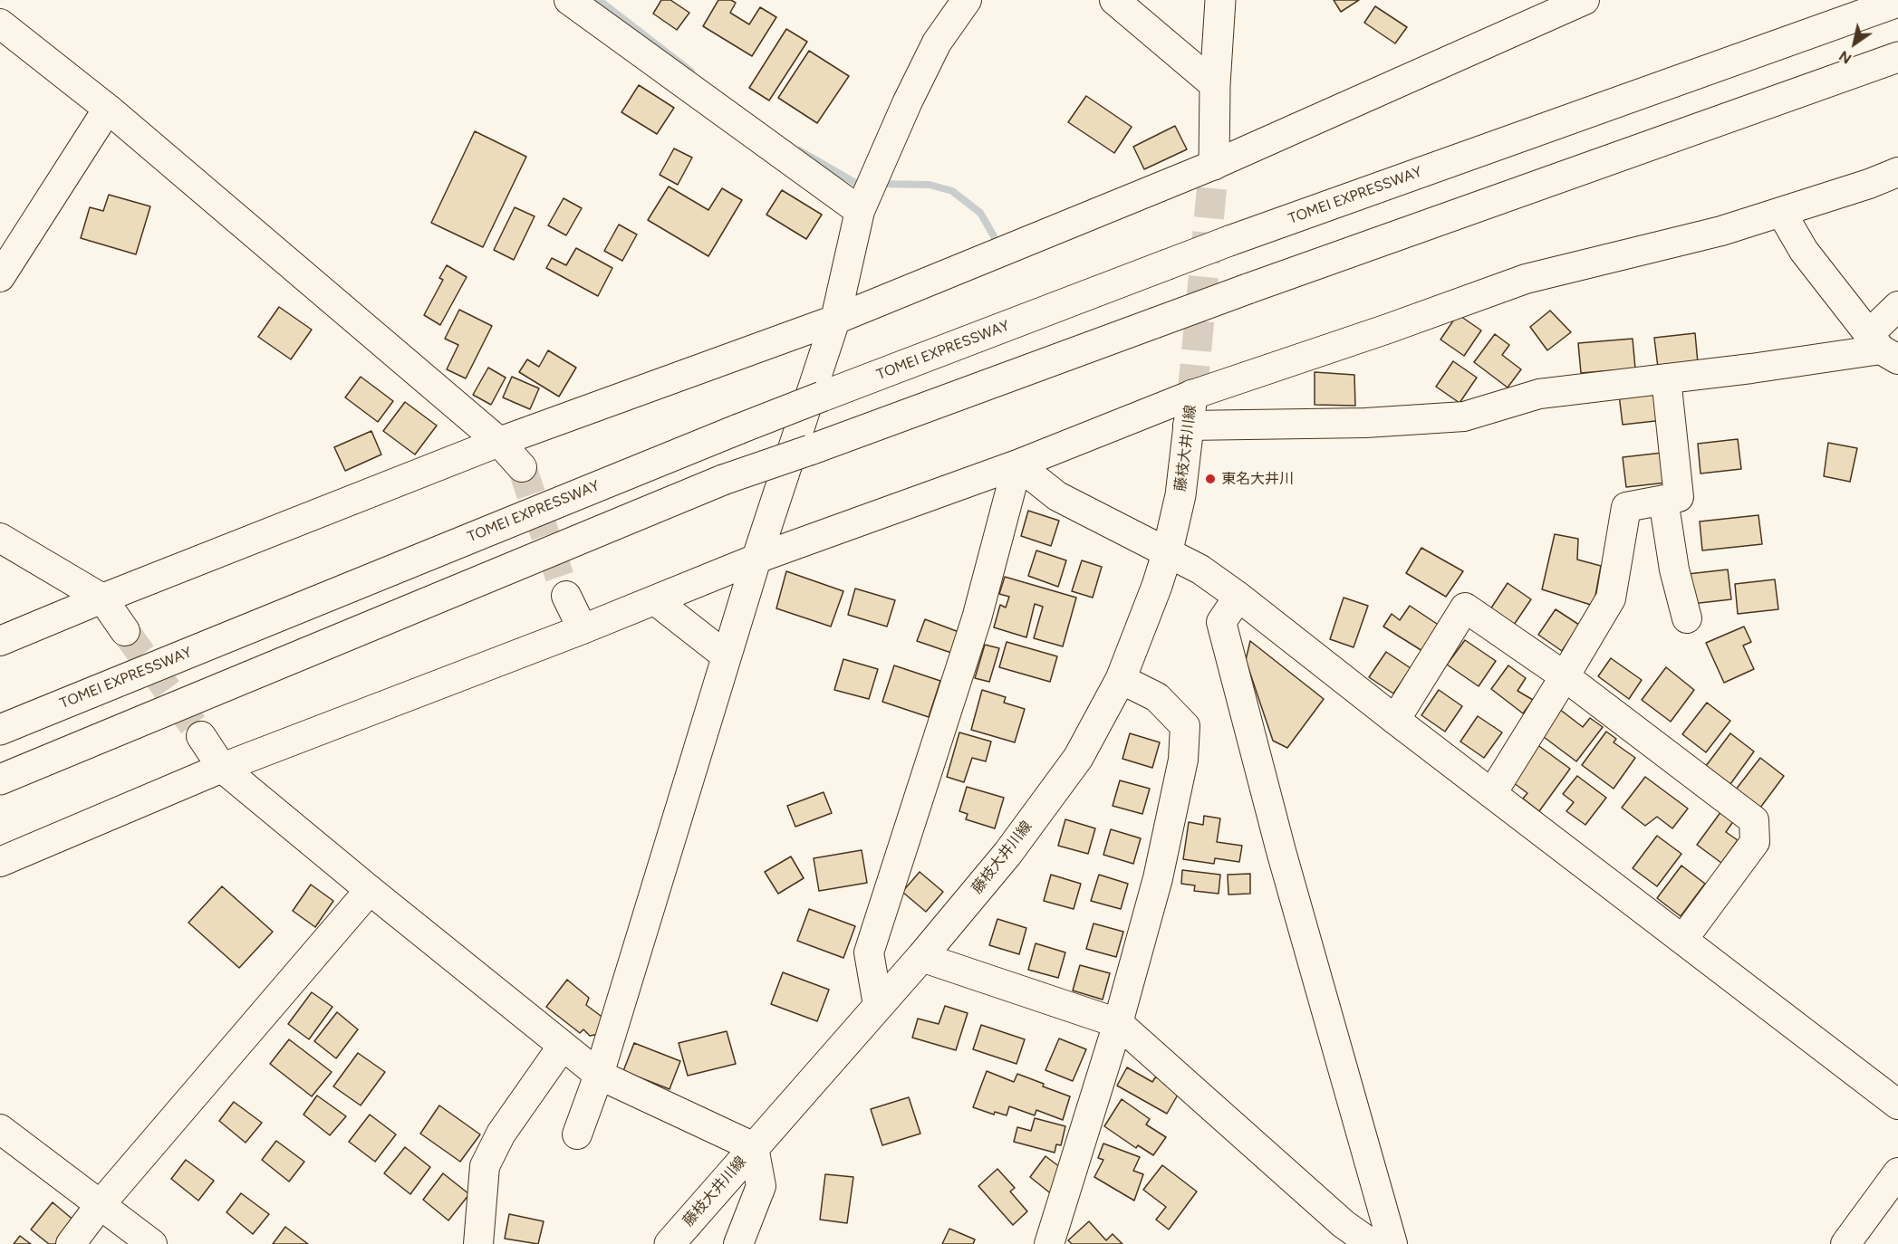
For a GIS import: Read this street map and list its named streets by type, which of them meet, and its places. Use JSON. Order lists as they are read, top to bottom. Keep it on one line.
{"streets":{"main road":["TOMEI EXPRESSWAY","藤枝大井川線"]},"places":["東名大井川"],"north":"bottom left"}
